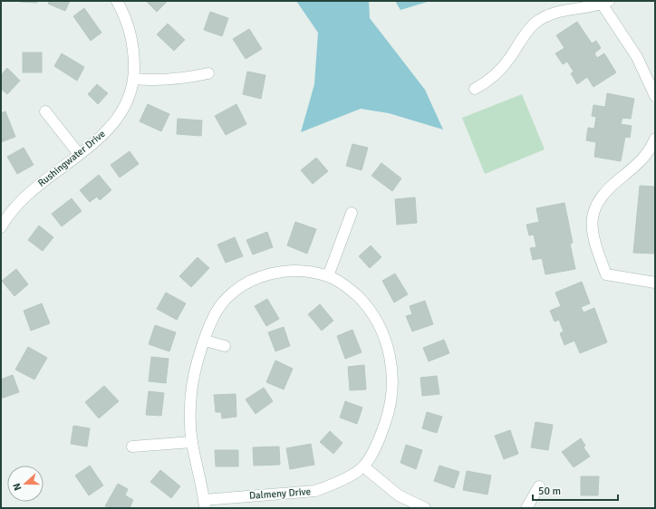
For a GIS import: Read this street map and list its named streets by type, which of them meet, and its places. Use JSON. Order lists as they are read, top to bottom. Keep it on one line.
{"streets":{"street":["Rushingwater Drive","Dalmeny Drive"]},"scale_bar":"50 m","north":"left"}
